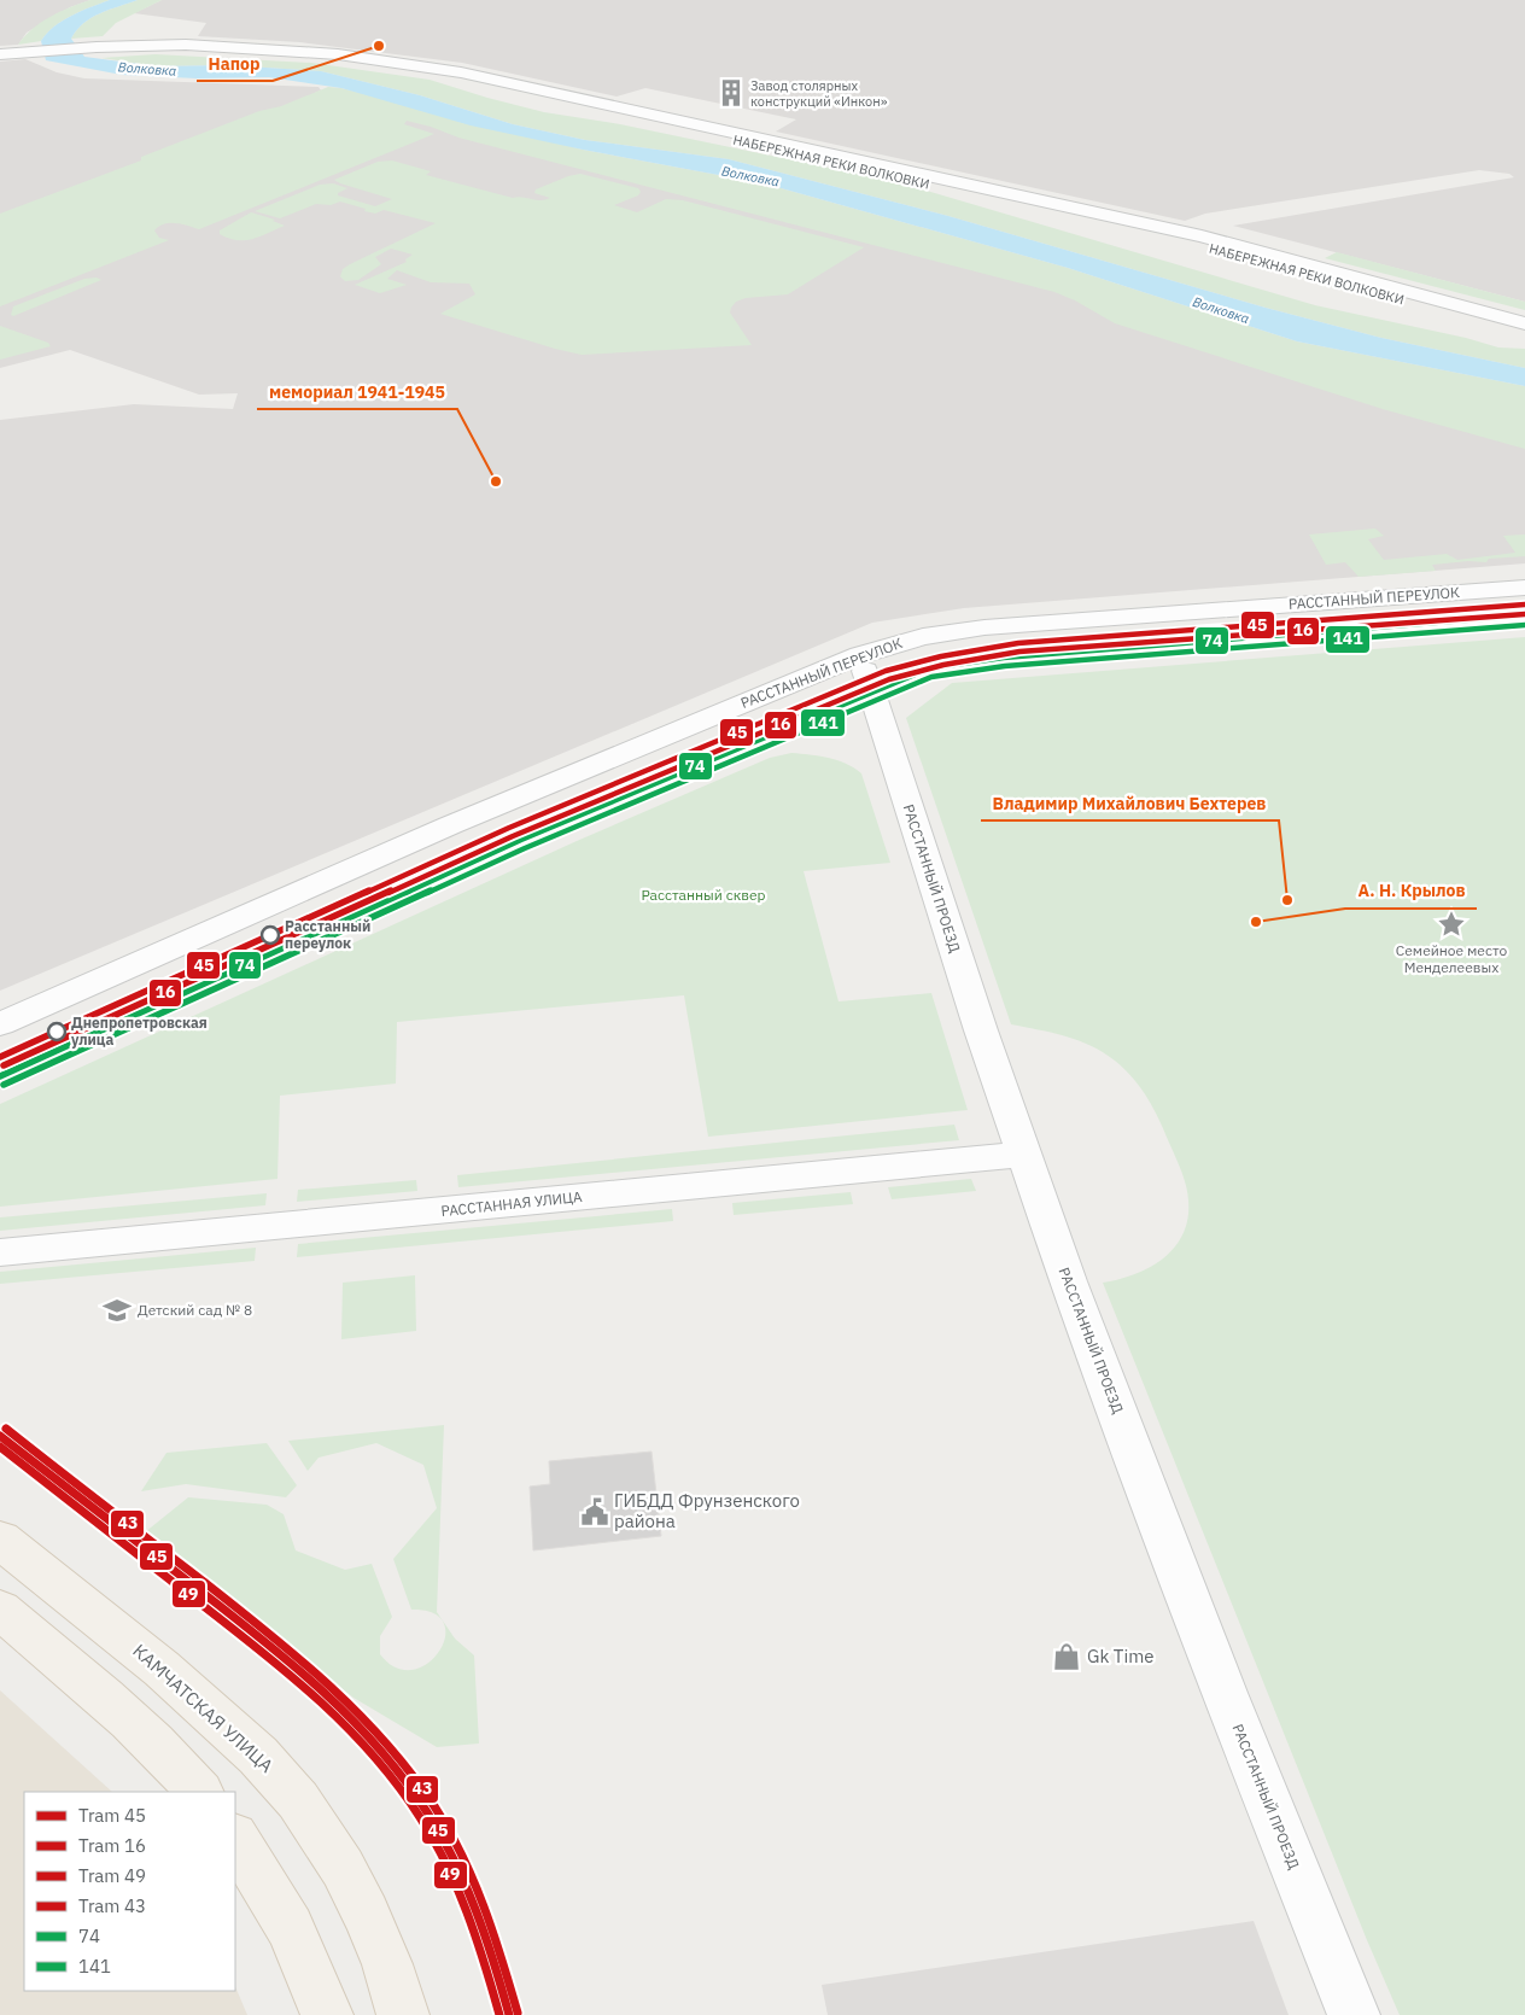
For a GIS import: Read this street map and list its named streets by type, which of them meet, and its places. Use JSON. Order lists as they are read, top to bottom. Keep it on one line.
{"streets":{"main road":["КАМЧАТСКАЯ УЛИЦА"],"street":["НАБЕРЕЖНАЯ РЕКИ ВОЛКОВКИ","РАССТАННЫЙ ПЕРЕУЛОК","РАССТАННЫЙ ПРОЕЗД","РАССТАННАЯ УЛИЦА"]},"crossings":[["РАССТАННЫЙ ПЕРЕУЛОК","РАССТАННЫЙ ПРОЕЗД"],["РАССТАННЫЙ ПРОЕЗД","РАССТАННАЯ УЛИЦА"]],"water":["Волковка"],"parks":["Расстанный сквер"],"places":{"other":["Напор","мемориал 1941-1945","Владимир Михайлович Бехтерев","А. Н. Крылов","Расстанный переулок","Днепропетровская улица"],"building":["Завод столярных конструкций «Инкон»"],"place":["Семейное место Менделеевых"],"school or university":["Детский сад № 8"],"public building":["ГИБДД Фрунзенского района"],"shop":["Gk Time"]},"lines":["tram line 45","tram line 16","transit line 74","transit line 141","tram line 43","tram line 49"],"legend":["Tram 45","Tram 16","Tram 49","Tram 43","74","141"]}
